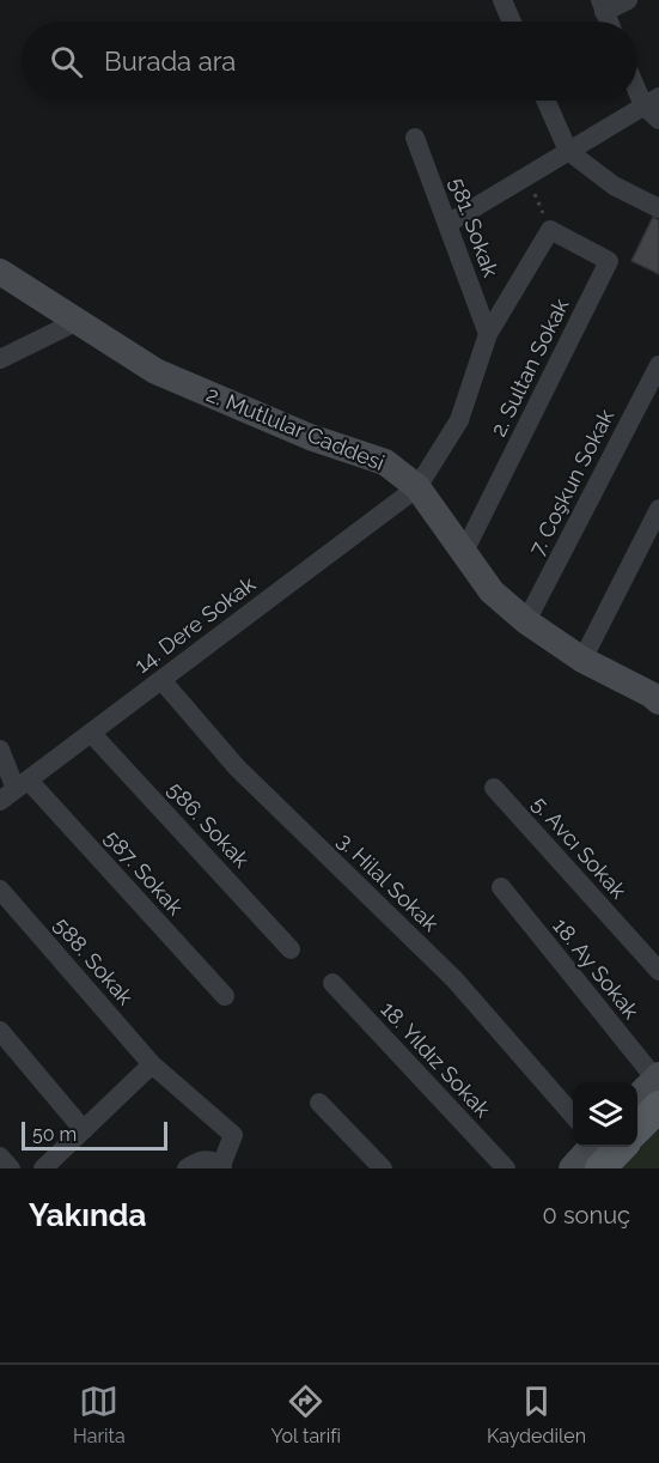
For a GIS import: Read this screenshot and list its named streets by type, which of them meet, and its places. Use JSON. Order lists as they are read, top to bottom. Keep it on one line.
{"streets":{"street":["581. Sokak","2. Sultan Sokak","2. Mutlular Caddesi","7. Coşkun Sokak","14. Dere Sokak","586. Sokak","5. Avcı Sokak","587. Sokak","3. Hilal Sokak","588. Sokak","18. Ay Sokak","18. Yıldız Sokak"]},"crossings":[["2. Sultan Sokak","2. Mutlular Caddesi"],["2. Mutlular Caddesi","7. Coşkun Sokak"],["2. Mutlular Caddesi","14. Dere Sokak"],["14. Dere Sokak","586. Sokak"],["14. Dere Sokak","587. Sokak"],["14. Dere Sokak","3. Hilal Sokak"]],"scale_bar":"50 m","page":{"search":"Burada ara","scale":"50 m","heading":["Yakında","0 sonuç"],"nav":["Harita","Yol tarifi","Kaydedilen"]}}
